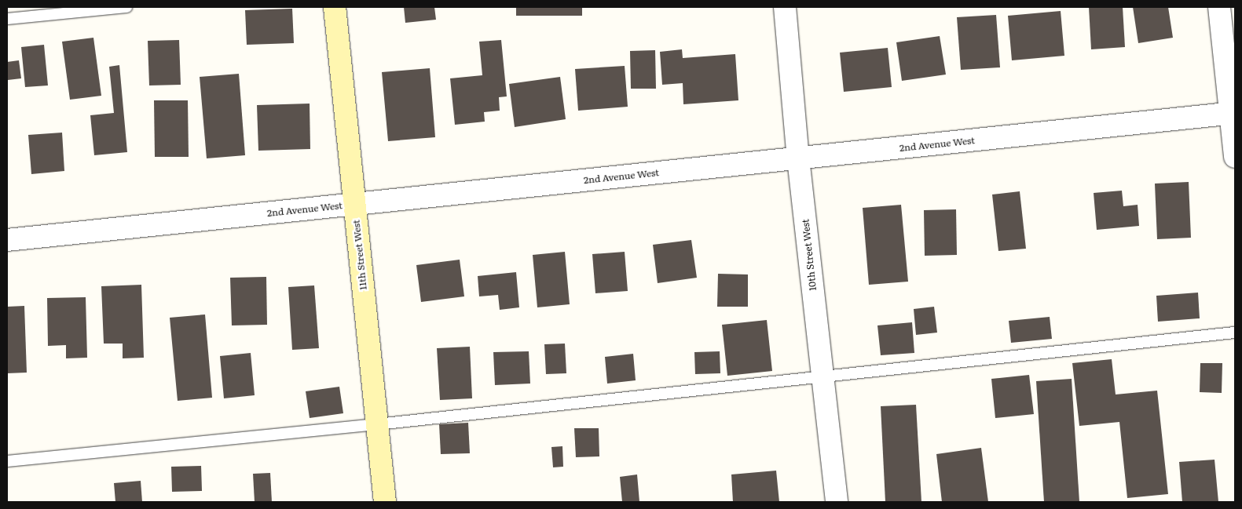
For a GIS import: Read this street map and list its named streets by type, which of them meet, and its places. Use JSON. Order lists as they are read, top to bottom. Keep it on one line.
{"streets":{"street":["2nd Avenue West","11th Street West","10th Street West"]},"crossings":[["2nd Avenue West","11th Street West"],["2nd Avenue West","10th Street West"]]}
